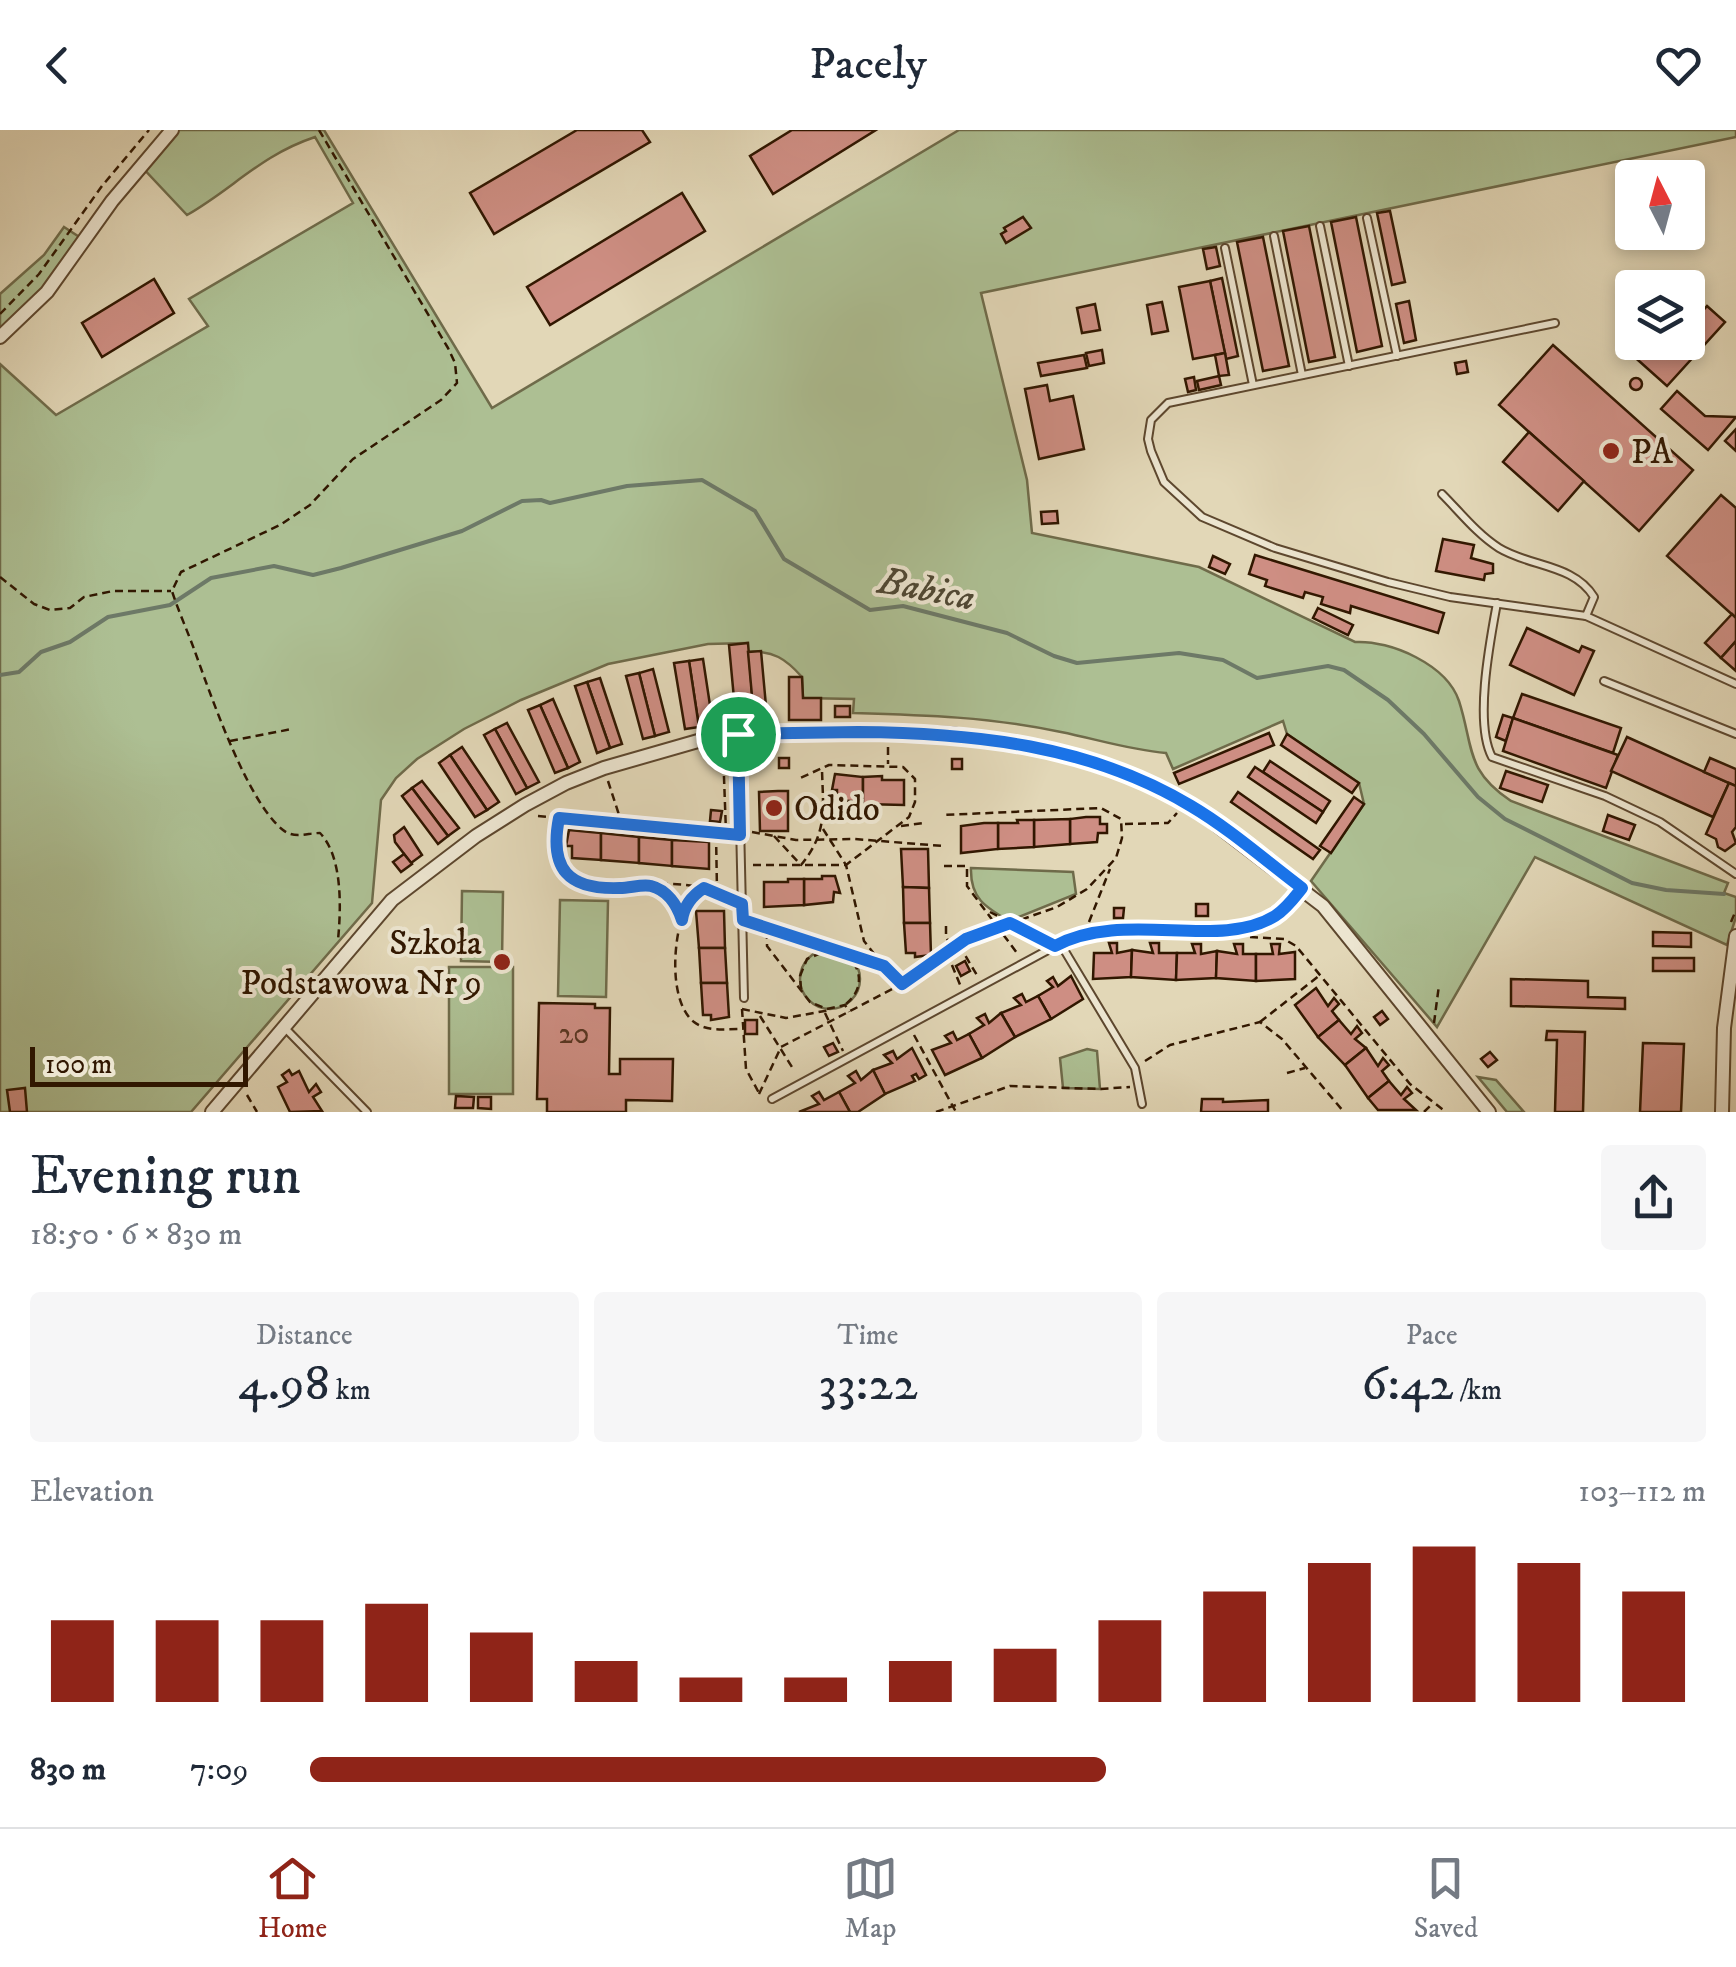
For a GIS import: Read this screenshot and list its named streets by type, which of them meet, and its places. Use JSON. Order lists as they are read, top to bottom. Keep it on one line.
{"water":["Babica"],"places":["PA","Odido","Szkoła Podstawowa Nr 9"],"house_numbers":["20"],"scale_bar":"100 m","north":"top","page":{"header":"Pacely","scale":"100 m","heading":["Evening run","18:50 · 6 × 830 m"],"stats":[["Distance","4.98 km"],["Time","33:22"],["Pace","6:42 /km"]],"chart":["Elevation","103–112 m"],"list":[{"name":"830 m","note":"7:09"}],"tabs":["Home","Map","Saved"]}}
